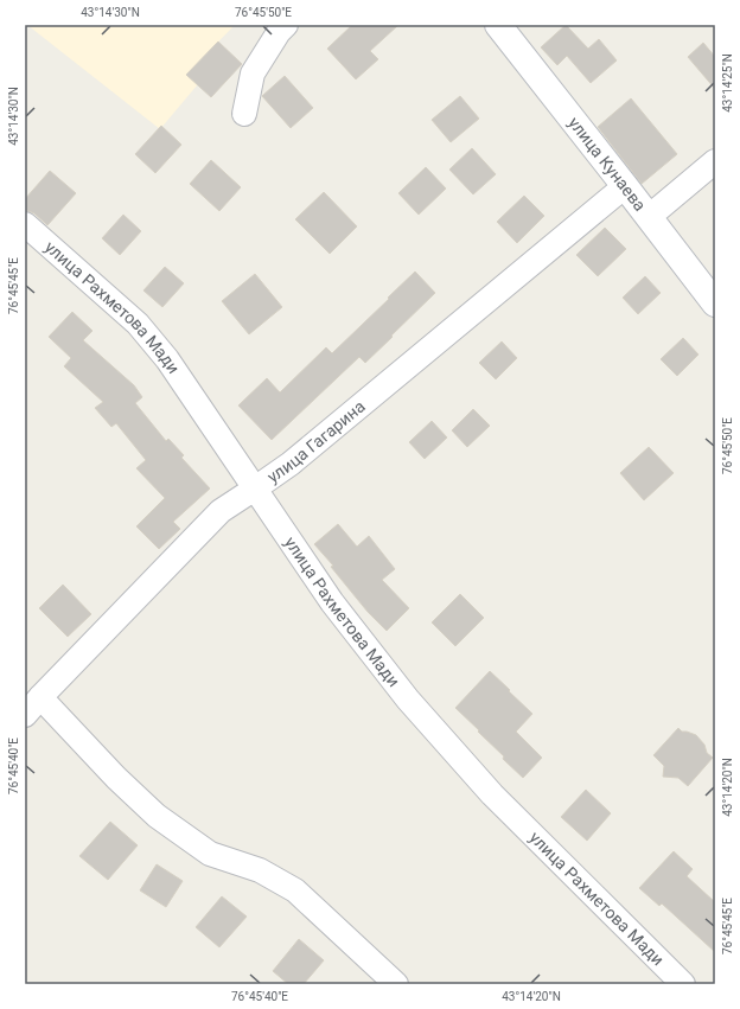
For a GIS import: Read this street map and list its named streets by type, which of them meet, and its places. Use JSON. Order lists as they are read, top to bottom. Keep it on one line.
{"streets":{"main road":["улица Кунаева"],"street":["улица Рахметова Мади","улица Гагарина"]},"crossings":[["улица Кунаева","улица Гагарина"],["улица Рахметова Мади","улица Гагарина"]],"coordinates":["43°14'30\"N","76°45'50\"E","43°14'25\"N","76°45'45\"E","76°45'40\"E","43°14'20\"N"]}
